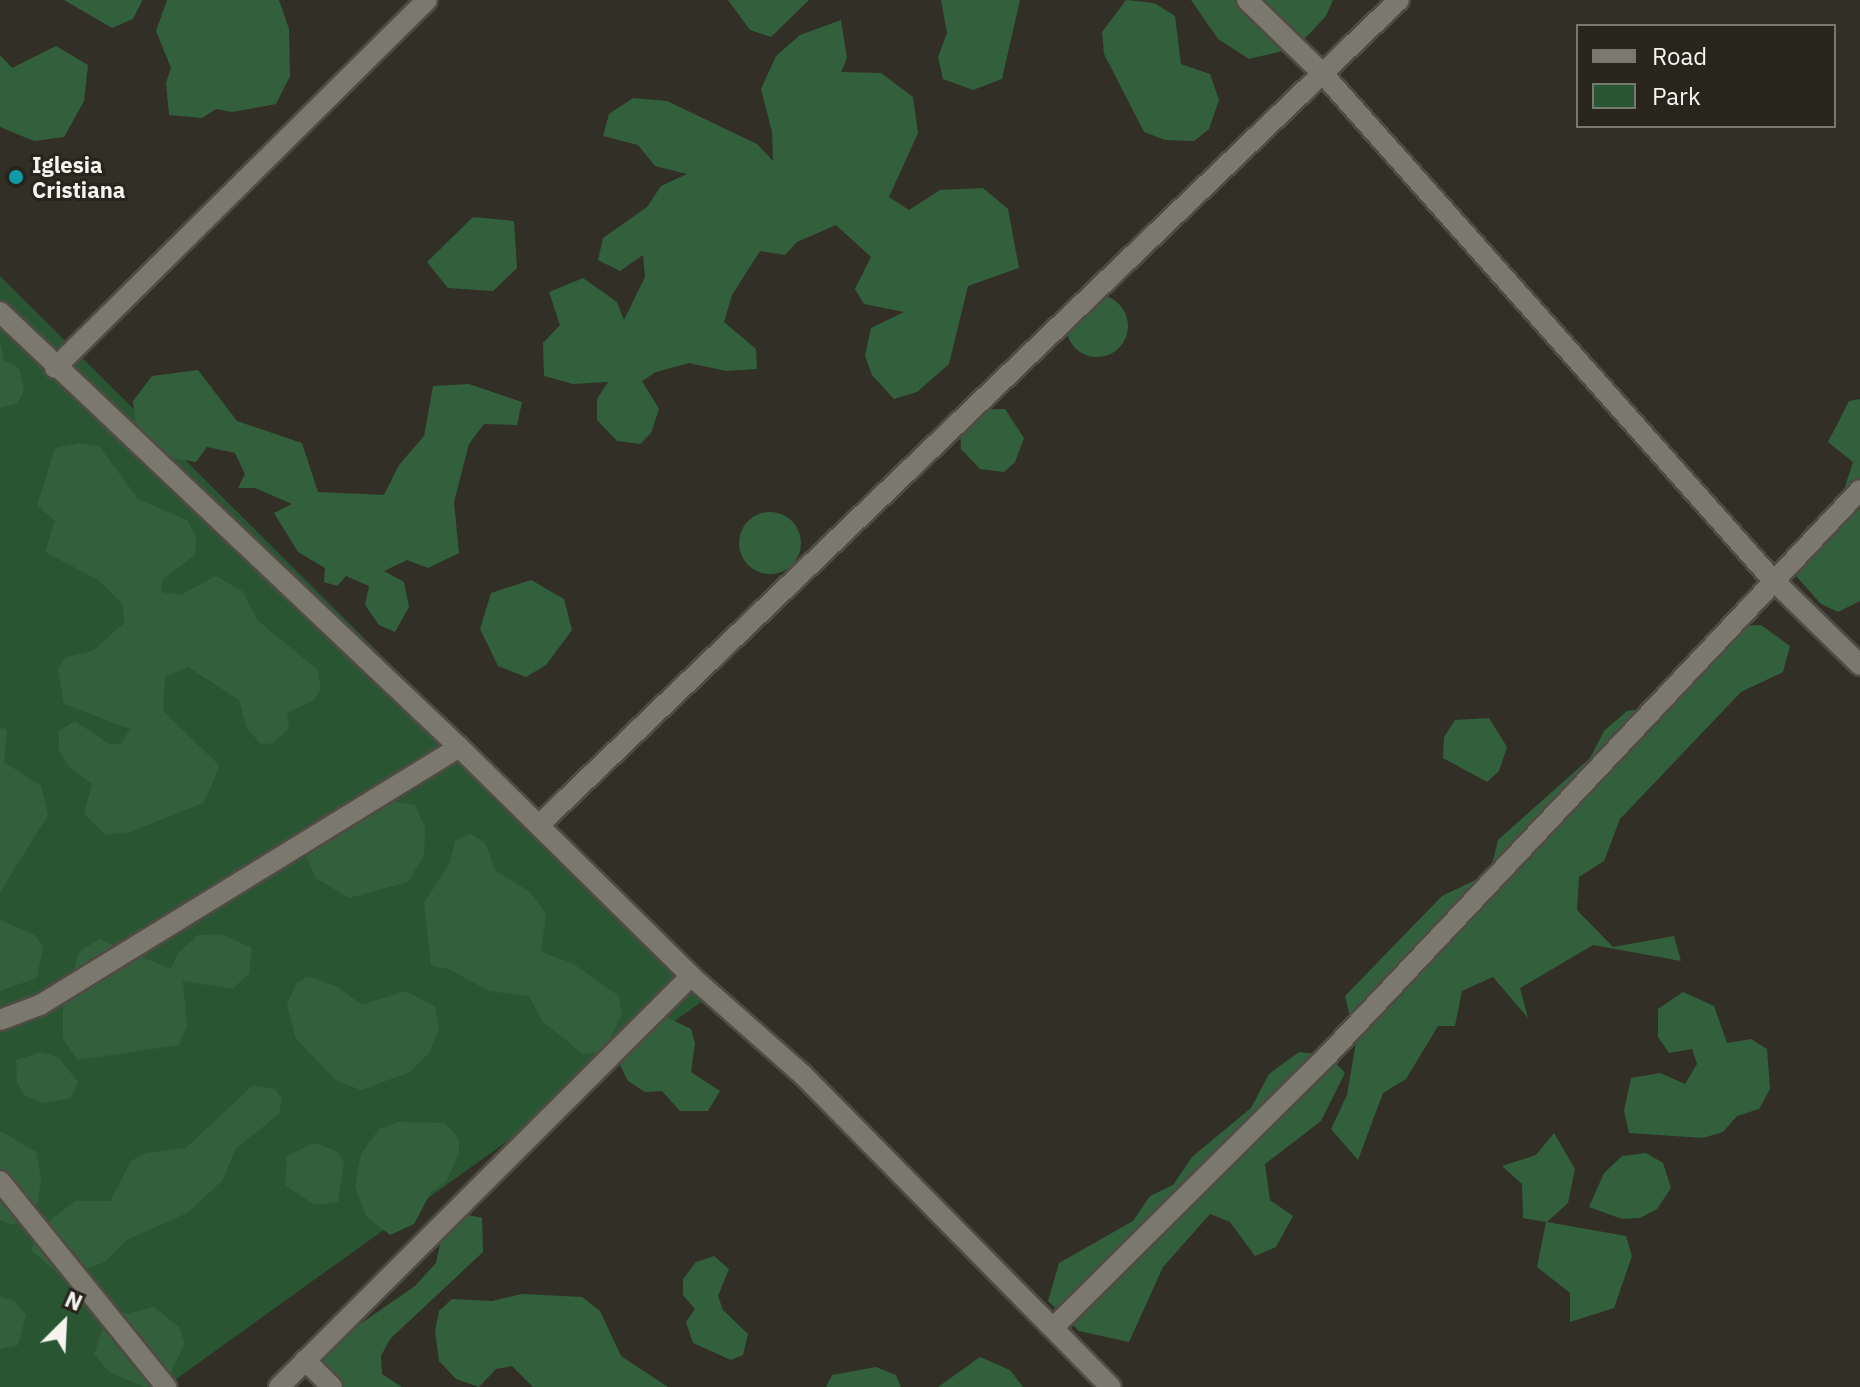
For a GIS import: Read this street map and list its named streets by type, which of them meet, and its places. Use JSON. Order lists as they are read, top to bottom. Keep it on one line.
{"places":["Iglesia Cristiana"],"legend":["Road","Park"],"north":"top right"}
